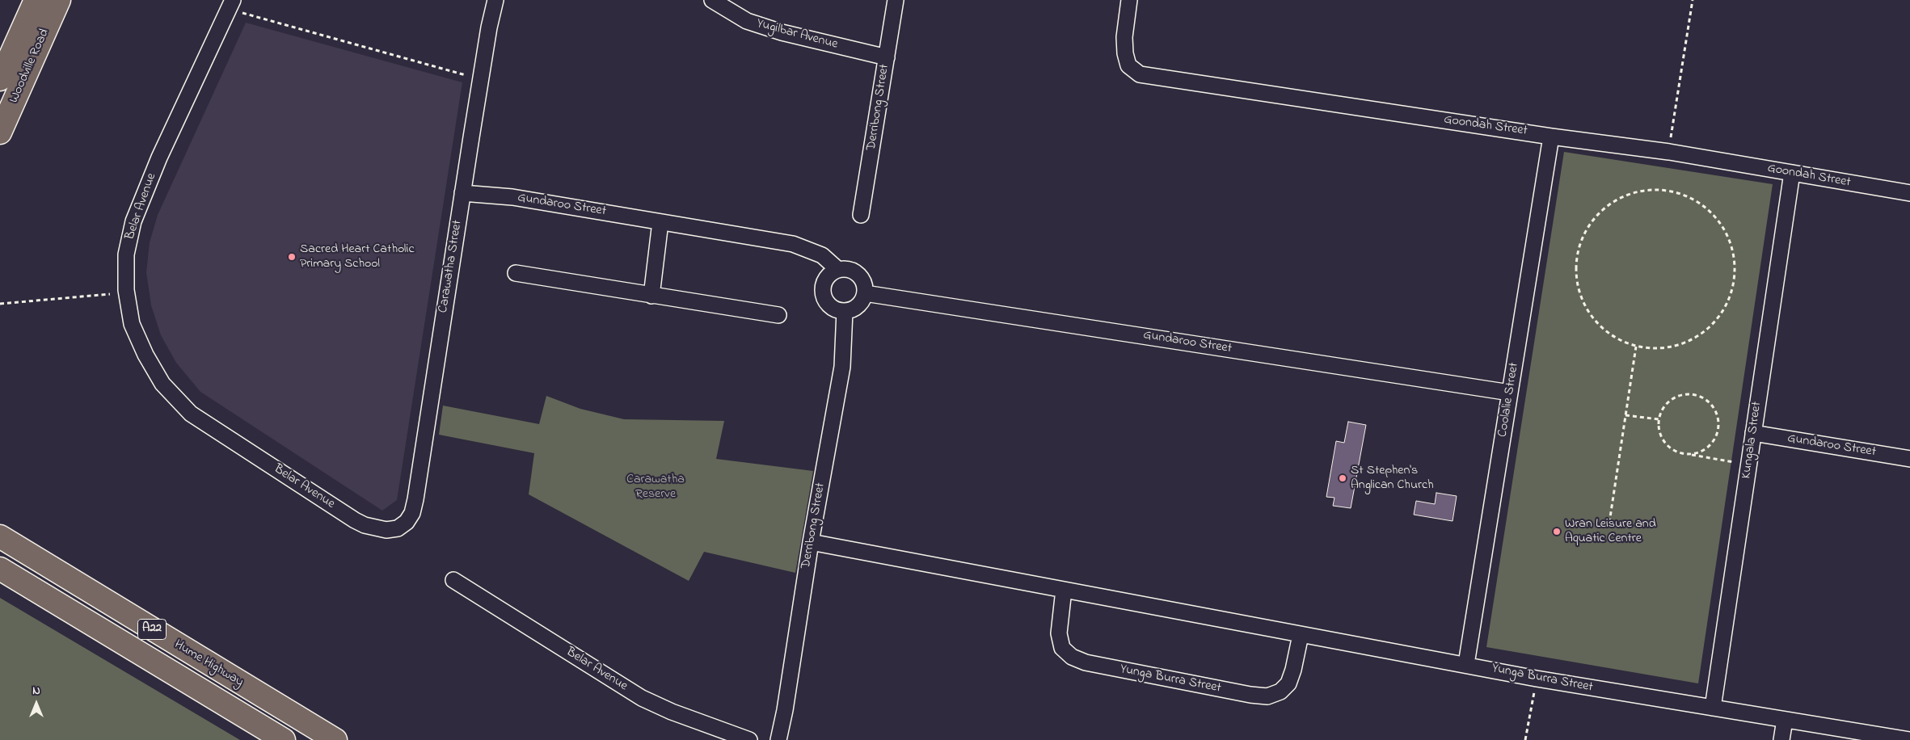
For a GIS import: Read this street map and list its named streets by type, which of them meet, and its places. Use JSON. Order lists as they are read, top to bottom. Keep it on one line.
{"streets":{"main road":["Woodville Road","A22","Hume Highway"],"street":["Yugilbar Avenue","Derribong Street","Goondah Street","Gundaroo Street","Belar Avenue","Carawatha Street","Coolalie Street","Kungala Street","Yunga Burra Street"]},"crossings":[["Yugilbar Avenue","Derribong Street"],["Derribong Street","Gundaroo Street"],["Derribong Street","Yunga Burra Street"],["Goondah Street","Coolalie Street"],["Goondah Street","Kungala Street"],["Gundaroo Street","Carawatha Street"],["Gundaroo Street","Coolalie Street"],["Gundaroo Street","Kungala Street"],["Belar Avenue","Carawatha Street"],["Coolalie Street","Yunga Burra Street"],["Kungala Street","Yunga Burra Street"]],"parks":["Carawatha Reserve"],"places":["Sacred Heart Catholic Primary School","St Stephen's Anglican Church","Wran Leisure and Aquatic Centre"],"north":"top"}
